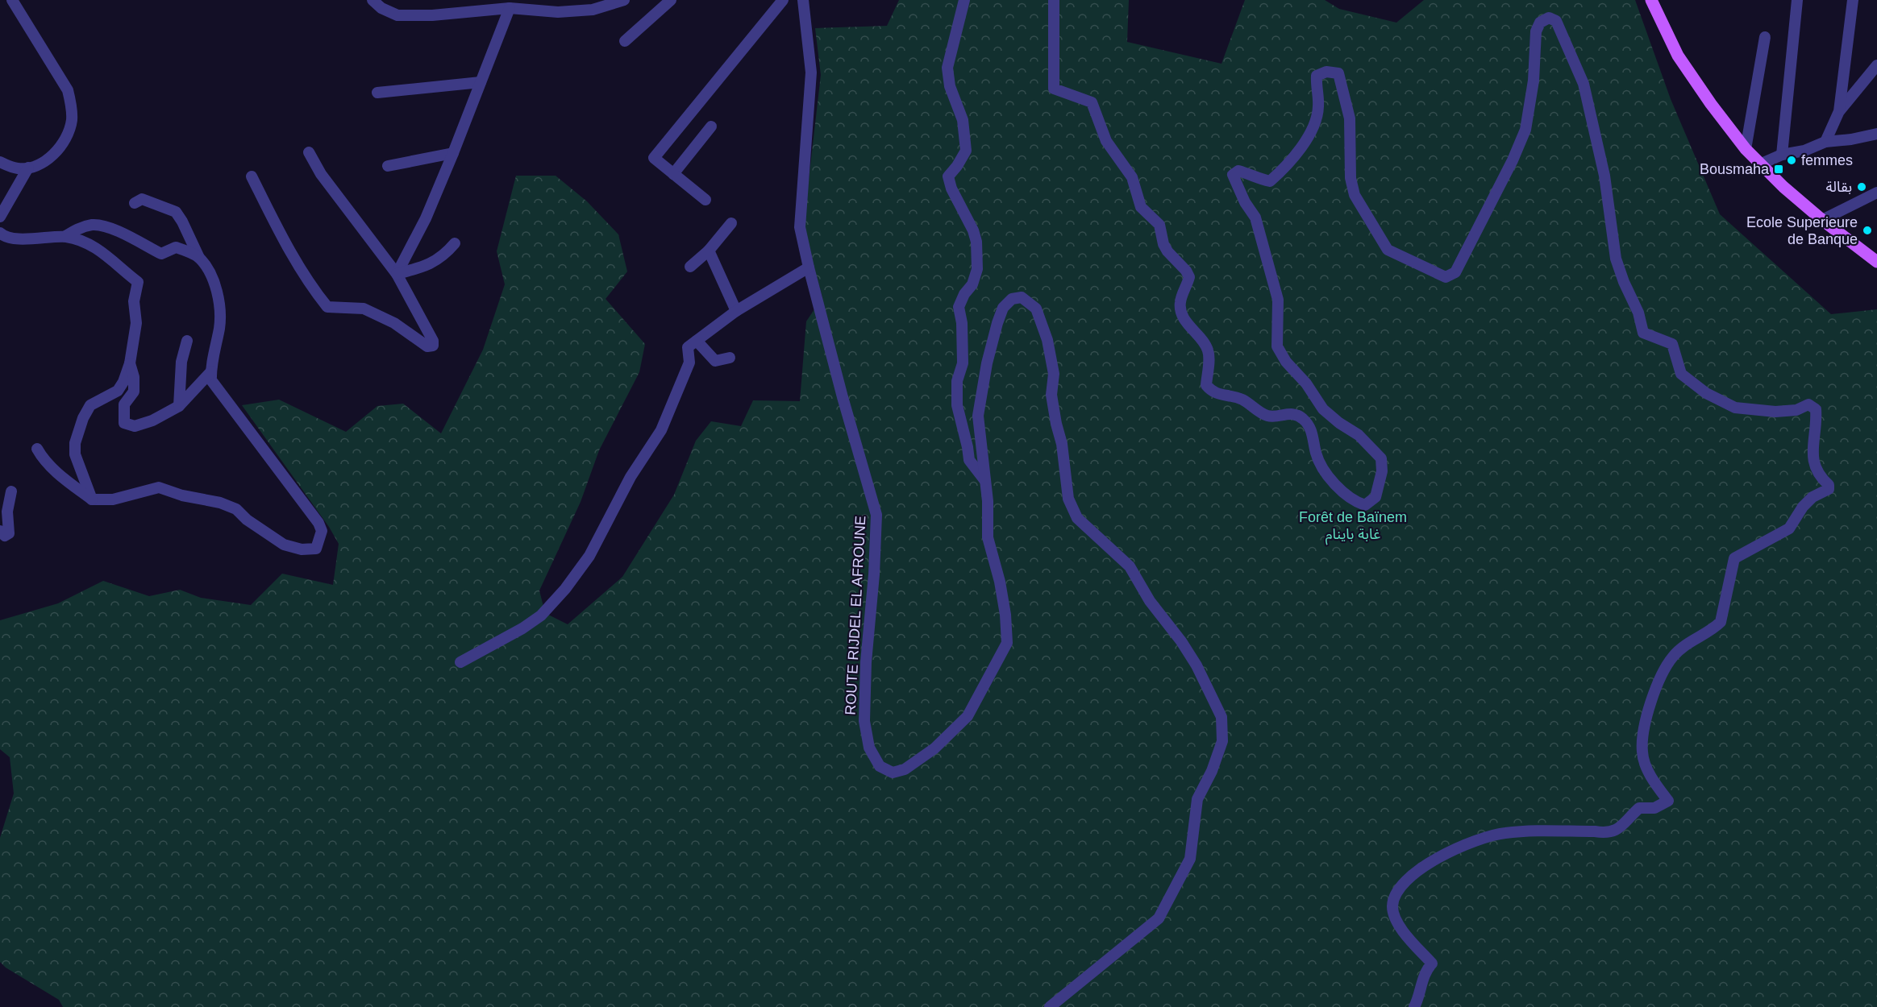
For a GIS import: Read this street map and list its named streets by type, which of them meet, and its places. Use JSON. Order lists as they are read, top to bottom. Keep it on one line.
{"streets":{"street":["ROUTE RIJDEL EL AFROUNE"]},"parks":["Forêt de Baïnem غابة باينام"],"places":{"other":["femmes","بقالة","Ecole Superieure de Banque"],"transit":["Bousmaha"]}}
